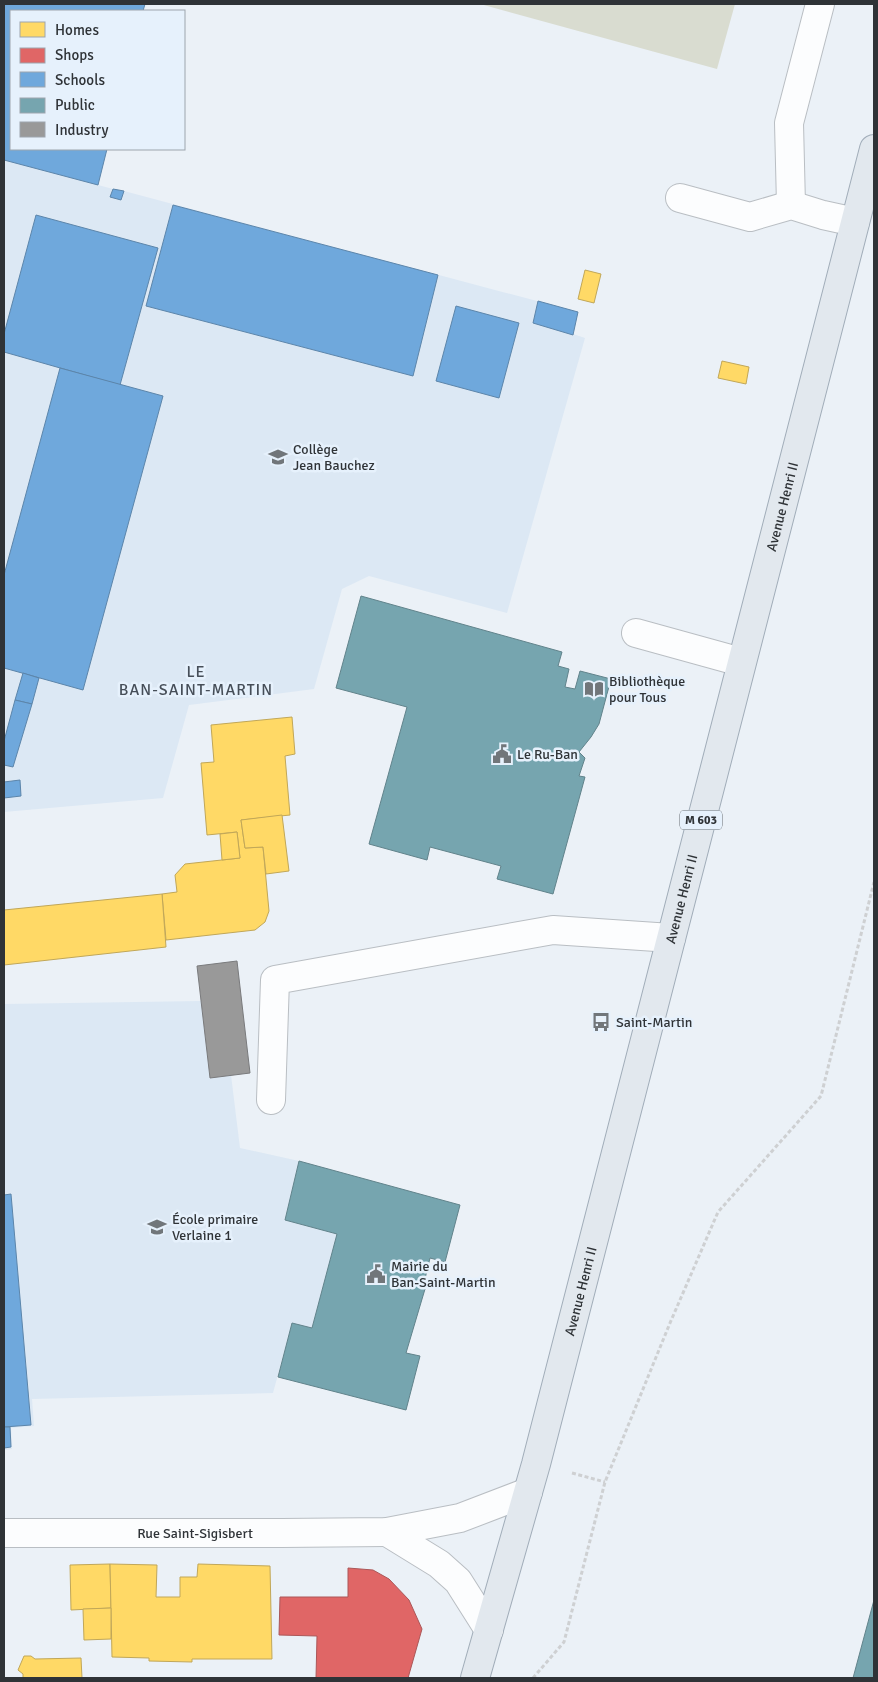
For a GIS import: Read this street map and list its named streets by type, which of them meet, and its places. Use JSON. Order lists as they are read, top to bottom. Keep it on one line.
{"streets":{"main road":["Avenue Henri II","M 603"],"street":["Rue Saint-Sigisbert"]},"crossings":[["Avenue Henri II","M 603"],["Avenue Henri II","Rue Saint-Sigisbert"]],"districts":["LE BAN-SAINT-MARTIN"],"places":{"school or university":["Collège Jean Bauchez","École primaire Verlaine 1"],"library":["Bibliothèque pour Tous"],"public building":["Le Ru-Ban","Mairie du Ban-Saint-Martin"],"bus stop":["Saint-Martin"]},"legend":["Homes","Shops","Schools","Public","Industry"]}
